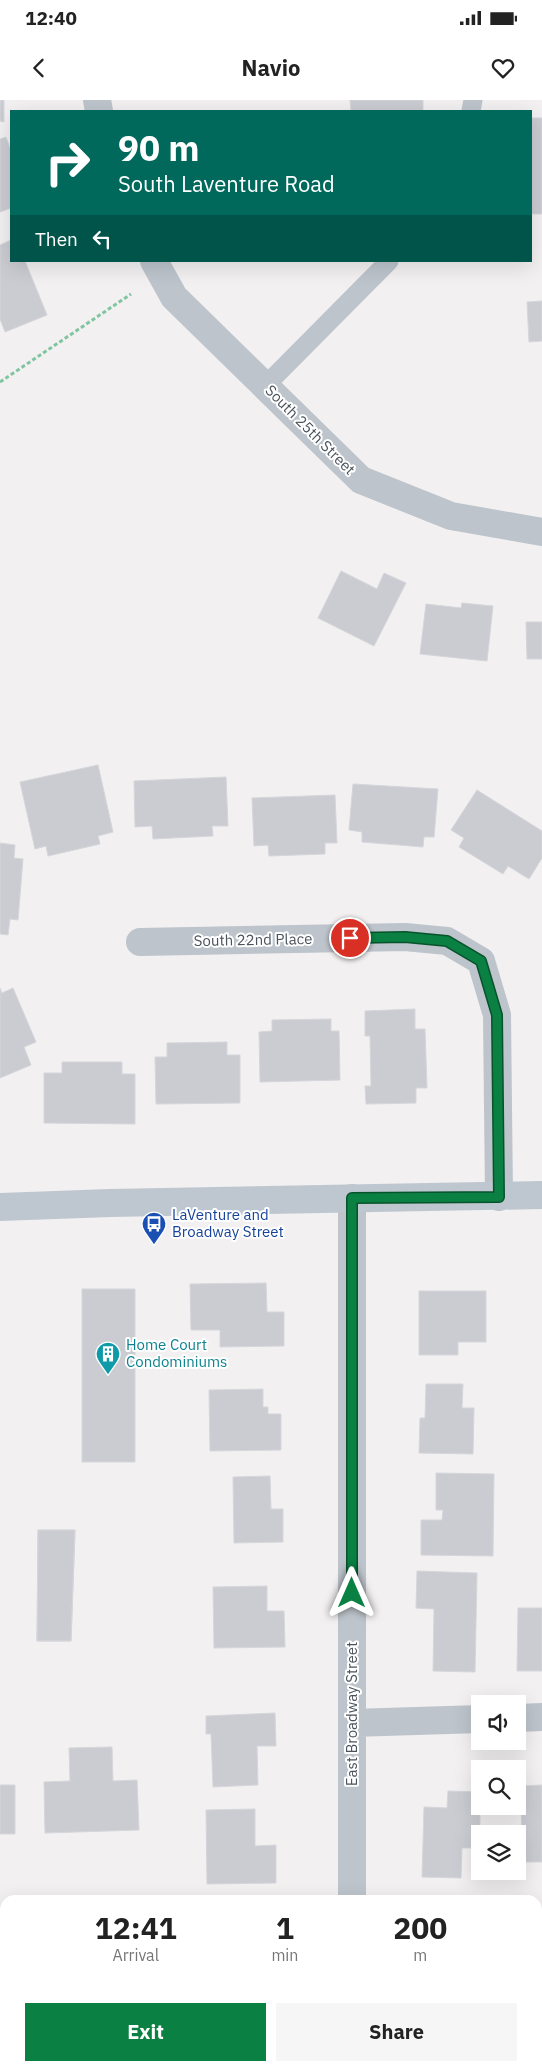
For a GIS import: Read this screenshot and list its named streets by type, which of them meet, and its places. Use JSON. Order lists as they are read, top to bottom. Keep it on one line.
{"streets":{"street":["South 25th Street","South 22nd Place","East Broadway Street"]},"places":{"bus stop":["LaVenture and Broadway Street"],"building":["Home Court Condominiums"]},"page":{"status":"12:40","header":"Navio","turn":["90 m","South Laventure Road"],"then":"Then","eta":["12:41","Arrival","1","min","200","m"],"buttons":["Exit","Share"]}}
